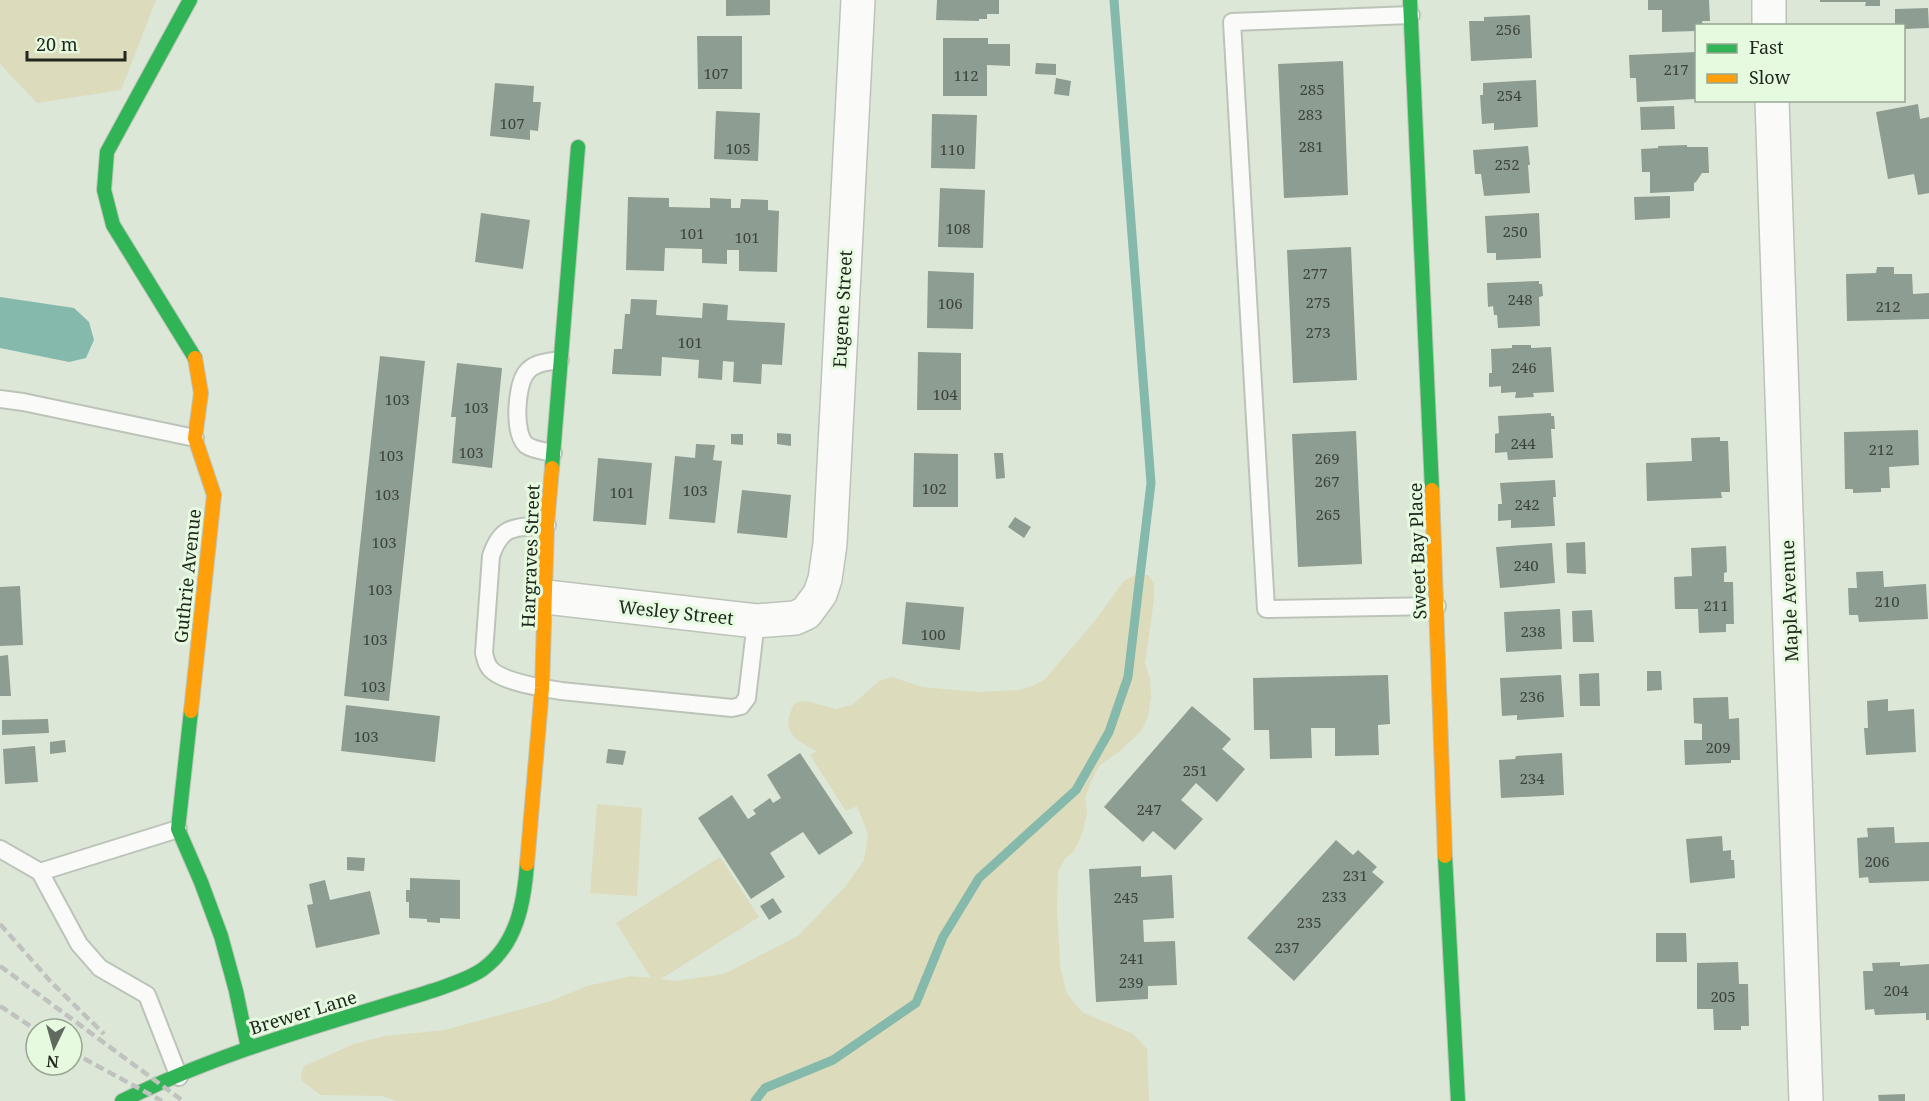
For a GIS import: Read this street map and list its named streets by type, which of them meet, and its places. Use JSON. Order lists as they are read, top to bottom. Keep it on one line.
{"streets":{"street":["Eugene Street","Sweet Bay Place","Hargraves Street","Guthrie Avenue","Maple Avenue","Wesley Street","Brewer Lane"]},"crossings":[["Eugene Street","Wesley Street"],["Hargraves Street","Wesley Street"],["Hargraves Street","Brewer Lane"]],"house_numbers":["256","217","107","112","285","254","283","107","281","105","110","252","108","250","101","101","277","248","275","106","212","273","101","246","104","103","103","244","212","103","103","269","267","102","103","101","103","242","265","103","240","103","210","211","238","100","103","103","236","103","209","251","234","247","206","231","233","245","235","237","241","239","204","205"],"legend":["Fast","Slow"],"scale_bar":"20 m","north":"bottom"}
